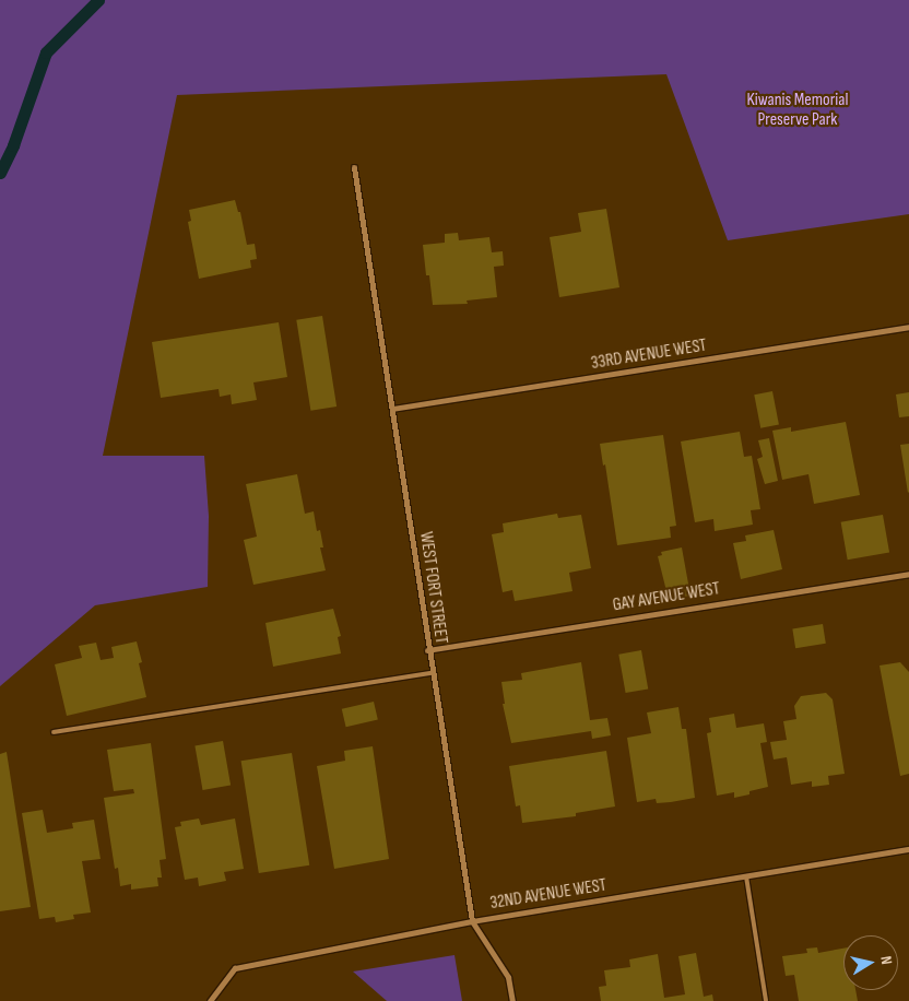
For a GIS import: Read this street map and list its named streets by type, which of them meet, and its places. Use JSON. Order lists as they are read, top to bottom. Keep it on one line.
{"streets":{"street":["33RD AVENUE WEST","WEST FORT STREET","GAY AVENUE WEST","32ND AVENUE WEST"]},"crossings":[["33RD AVENUE WEST","WEST FORT STREET"],["WEST FORT STREET","GAY AVENUE WEST"],["WEST FORT STREET","32ND AVENUE WEST"]],"parks":["Kiwanis Memorial Preserve Park"],"north":"right"}
